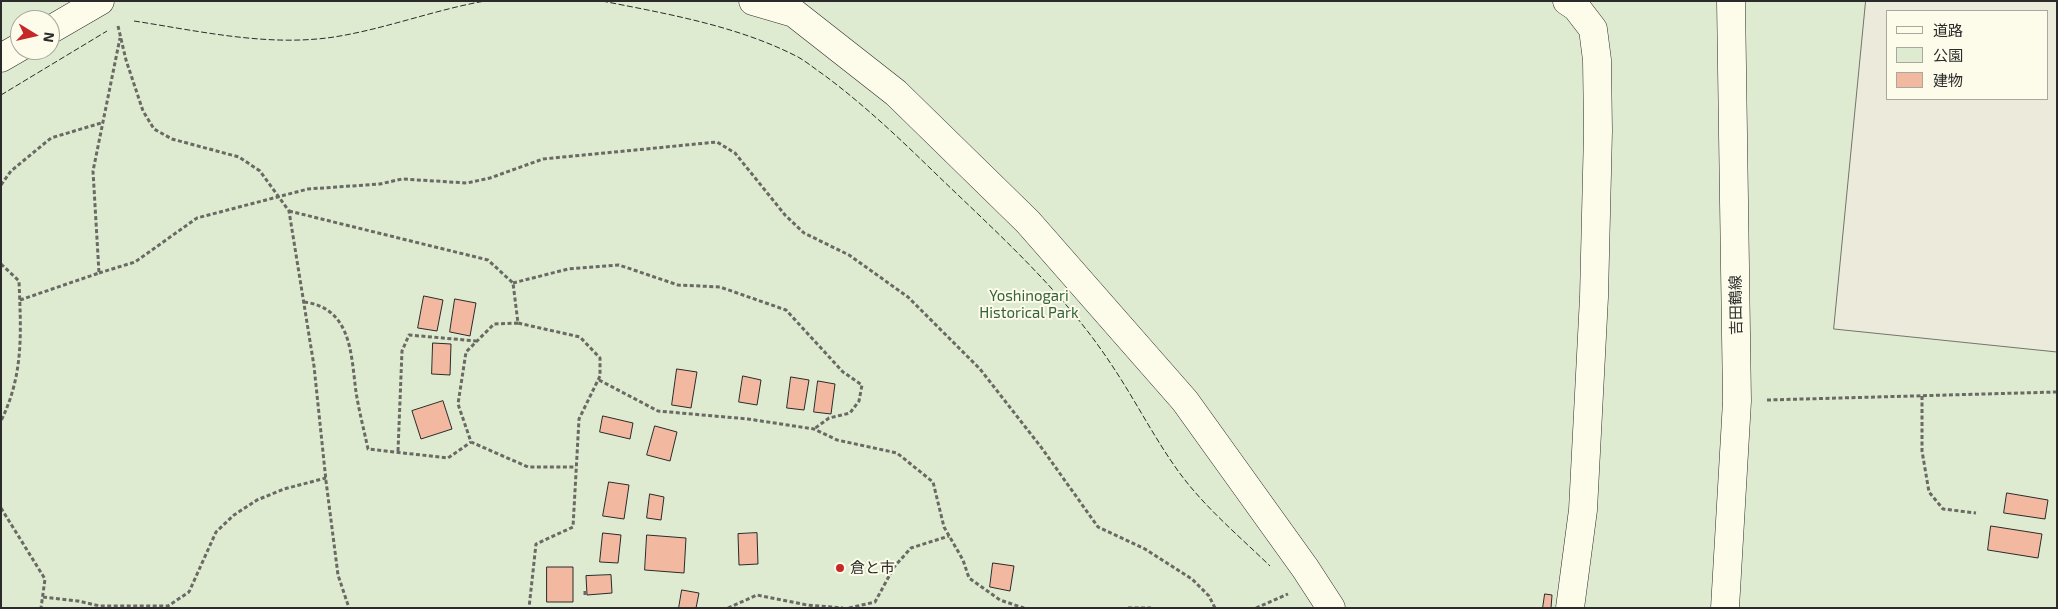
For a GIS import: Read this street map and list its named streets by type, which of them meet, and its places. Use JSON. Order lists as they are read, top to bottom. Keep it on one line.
{"streets":{"main road":["吉田鶴線"]},"parks":["Yoshinogari Historical Park"],"places":["倉と市"],"legend":["道路","公園","建物"],"north":"right"}
